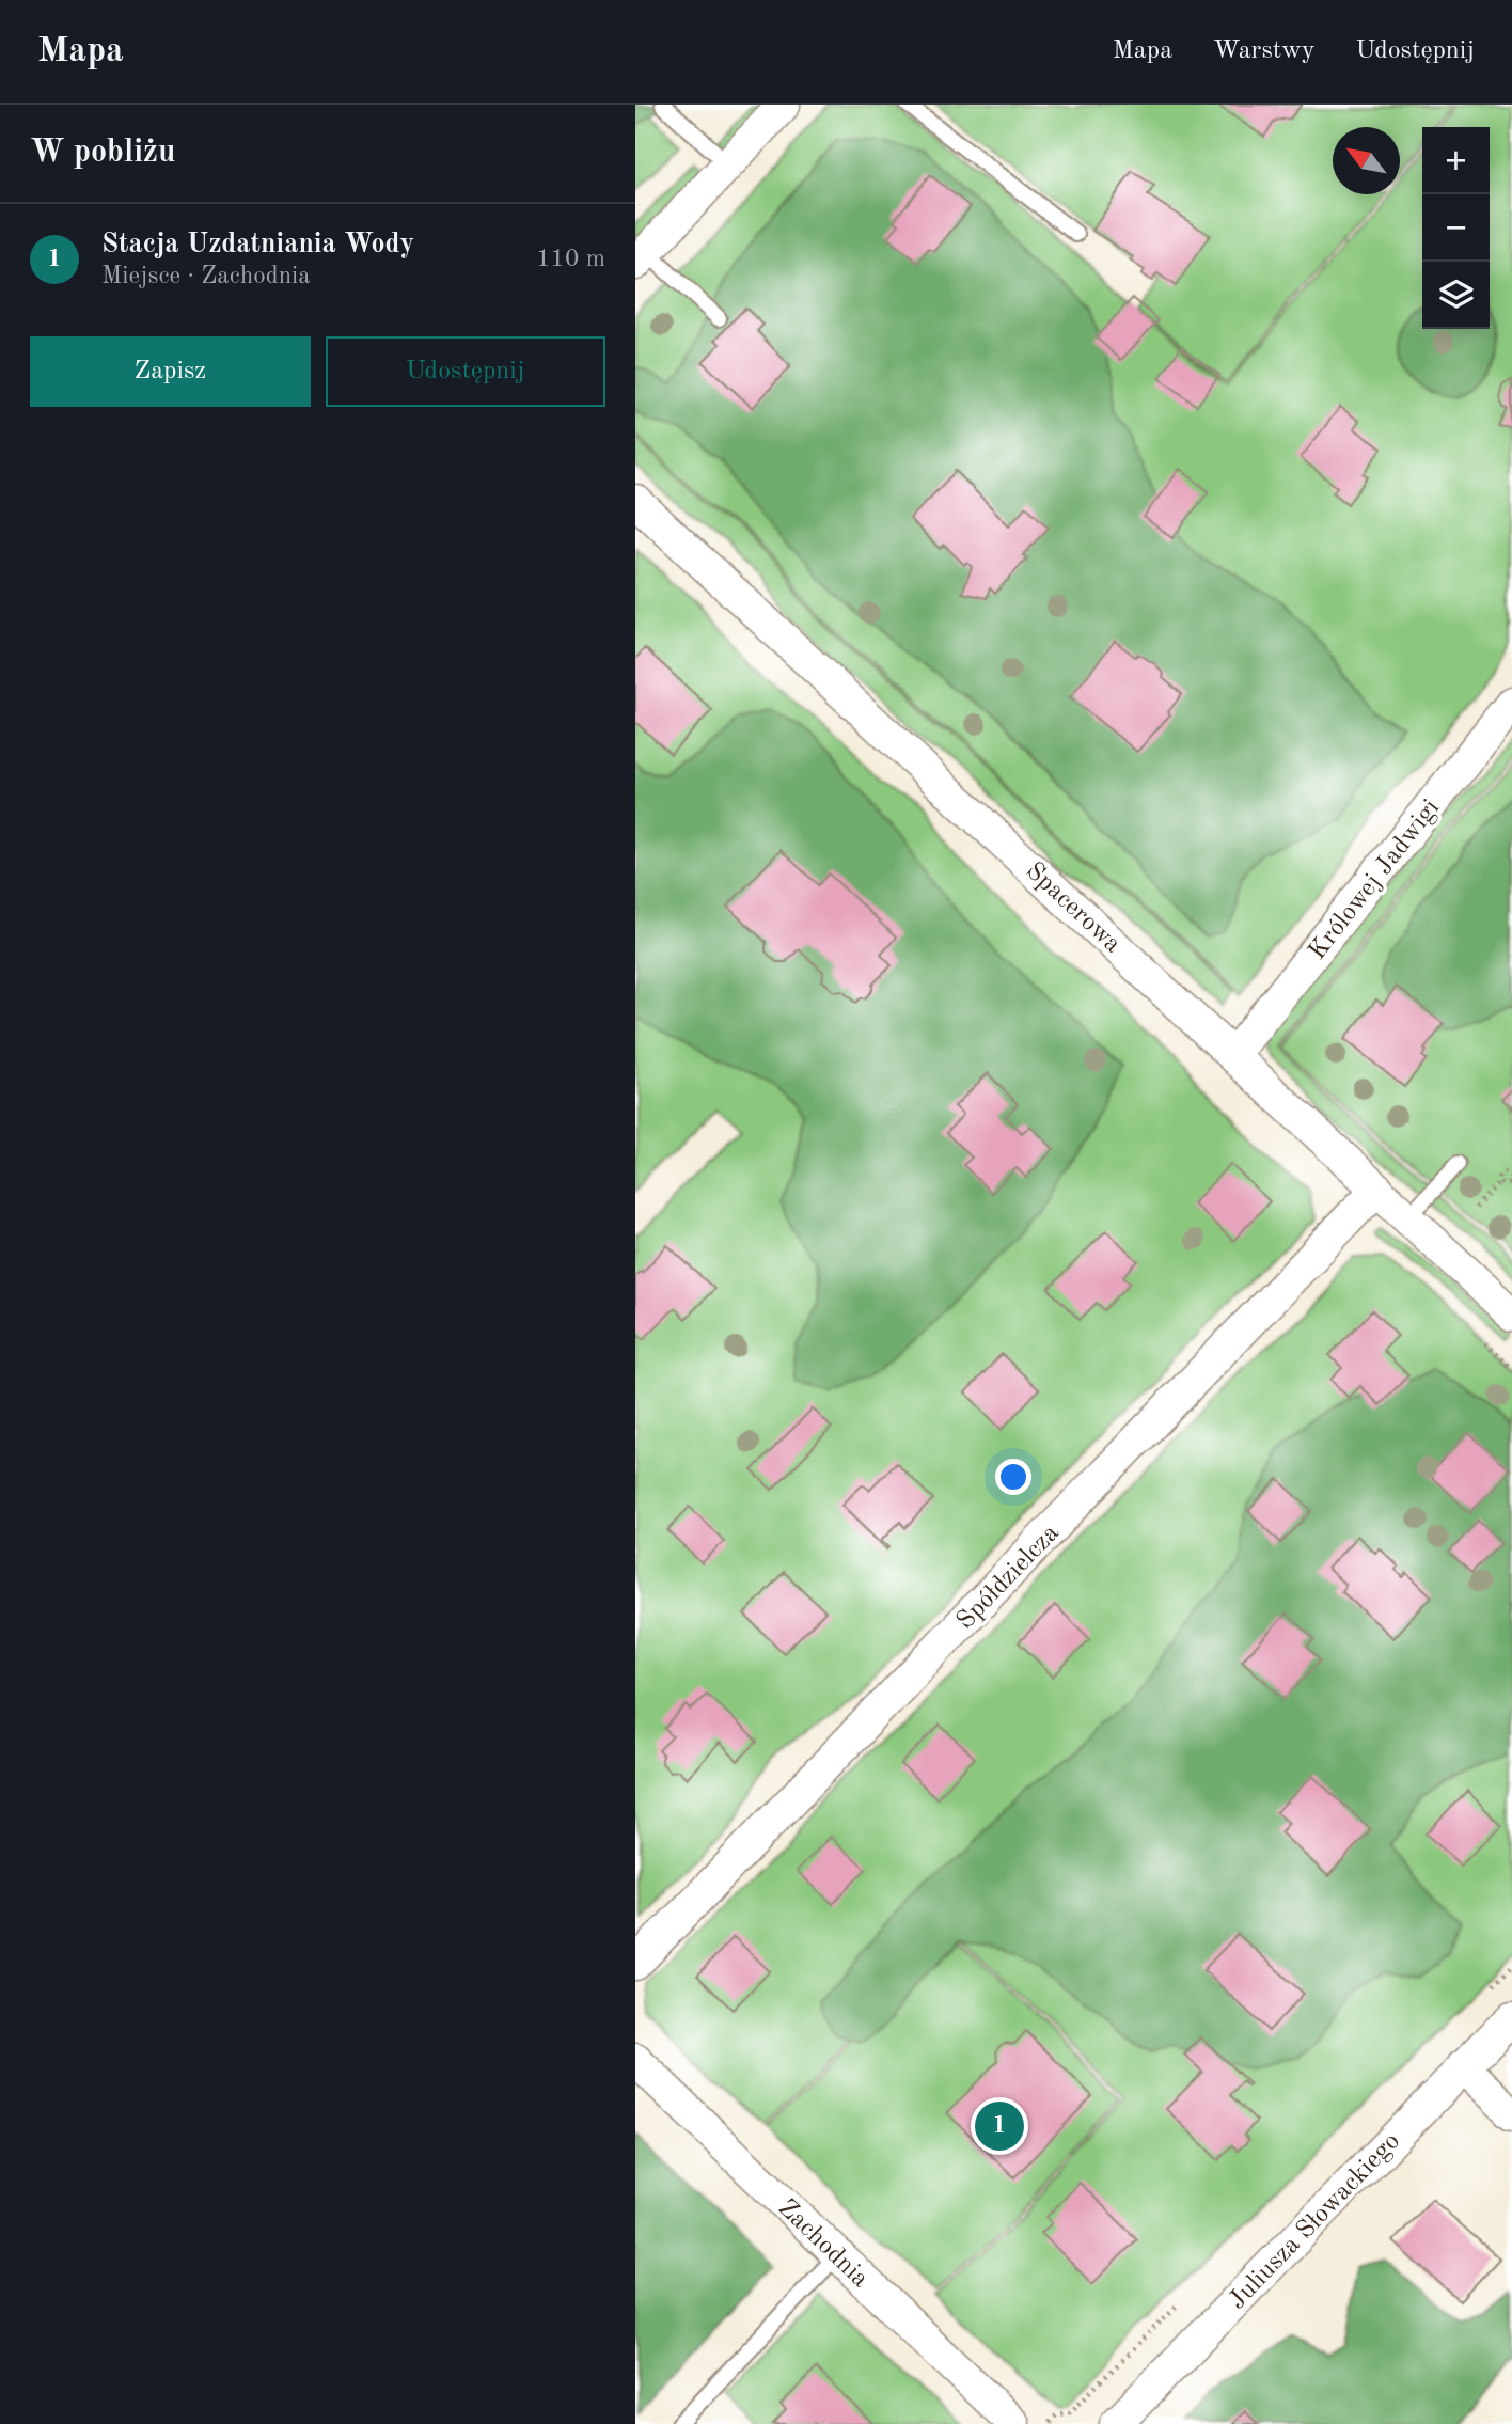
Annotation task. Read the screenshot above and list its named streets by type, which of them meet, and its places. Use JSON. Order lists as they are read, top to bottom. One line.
{"streets":{"street":["Królowej Jadwigi","Spacerowa","Spółdzielcza","Juliusza Słowackiego","Zachodnia"]},"crossings":[["Królowej Jadwigi","Spacerowa"],["Spacerowa","Spółdzielcza"]],"north":"top left","page":{"header":"Mapa","nav":["Mapa","Warstwy","Udostępnij"],"heading":"W pobliżu","map_buttons":["+","−"],"list":[{"mark":"1","name":"Stacja Uzdatniania Wody","note":"Miejsce · Zachodnia","value":"110 m"}],"buttons":["Zapisz","Udostępnij"],"pins":"1"}}
